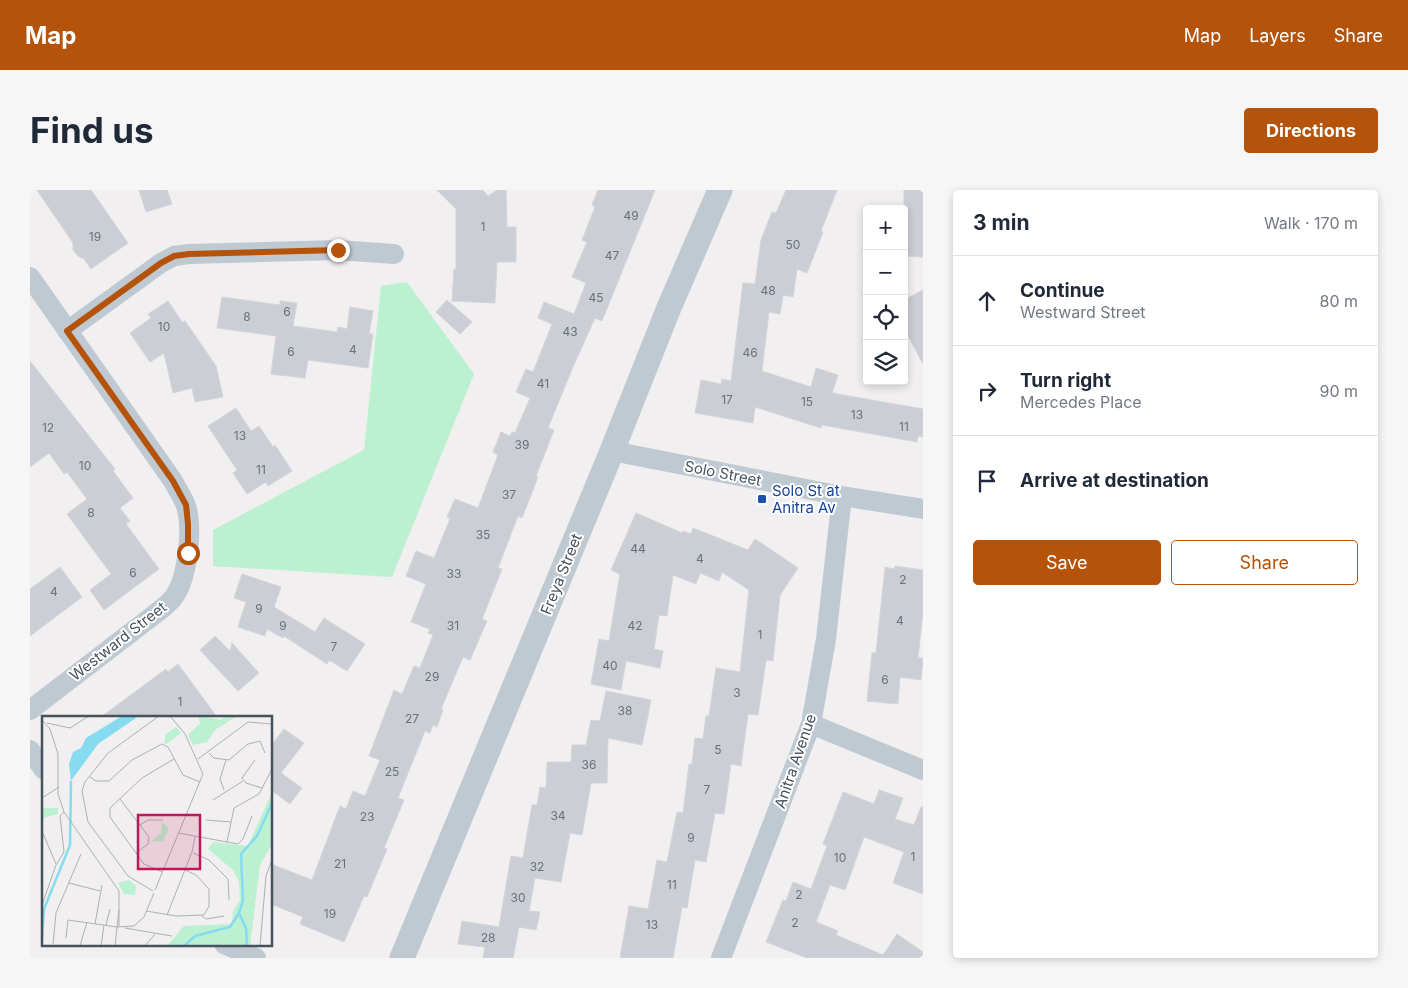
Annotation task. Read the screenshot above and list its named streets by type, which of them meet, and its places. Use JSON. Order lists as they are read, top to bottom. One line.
{"streets":{"street":["Solo Street","Freya Street","Westward Street","Anitra Avenue"]},"crossings":[["Solo Street","Freya Street"],["Solo Street","Anitra Avenue"]],"places":{"transit":["Solo St at Anitra Av"]},"house_numbers":["49","1","19","50","47","48","45","6","8","10","43","4","6","46","41","17","15","13","11","12","13","39","10","11","37","8","35","44","4","6","33","2","4","9","4","9","31","42","1","7","40","29","6","3","1","38","27","5","36","25","7","34","23","9","1","10","21","32","11","2","30","19","2","13","28"],"page":{"header":"Map","nav":["Map","Layers","Share"],"buttons":["Directions",["Save","Share"]],"title":"Find us","heading":["3 min","Walk · 170 m"],"map_buttons":["+","−"],"list":[["Continue","Westward Street","80 m"],["Turn right","Mercedes Place","90 m"],"Arrive at destination"]}}
